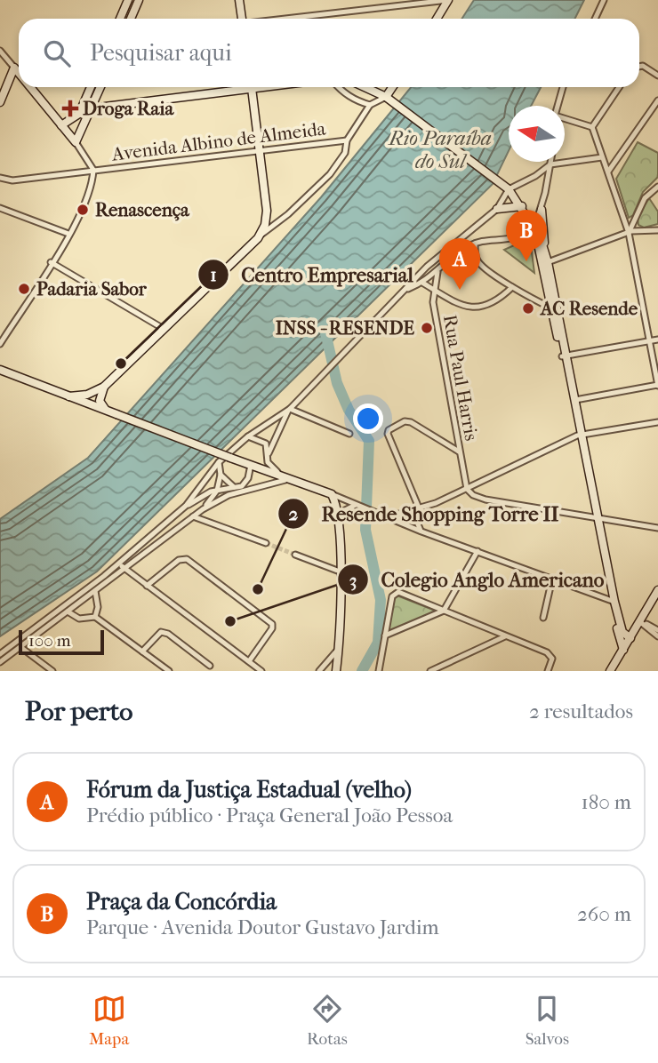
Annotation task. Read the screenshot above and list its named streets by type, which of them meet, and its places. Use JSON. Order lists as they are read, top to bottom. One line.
{"streets":{"street":["Avenida Albino de Almeida","Rua Paul Harris"]},"water":["Rio Paraíba do Sul"],"places":{"health":["Droga Raia"],"other":["Renascença","Padaria Sabor","AC Resende","INSS - RESENDE","Centro Empresarial","Resende Shopping Torre II","Colegio Anglo Americano"]},"scale_bar":"100 m","north":"left","page":{"search":"Pesquisar aqui","pins":["B","A"],"scale":"100 m","heading":["Por perto","2 resultados"],"list":[{"mark":"A","name":"Fórum da Justiça Estadual (velho)","note":"Prédio público · Praça General João Pessoa","value":"180 m"},{"mark":"B","name":"Praça da Concórdia","note":"Parque · Avenida Doutor Gustavo Jardim","value":"260 m"}],"nav":["Mapa","Rotas","Salvos"]}}
